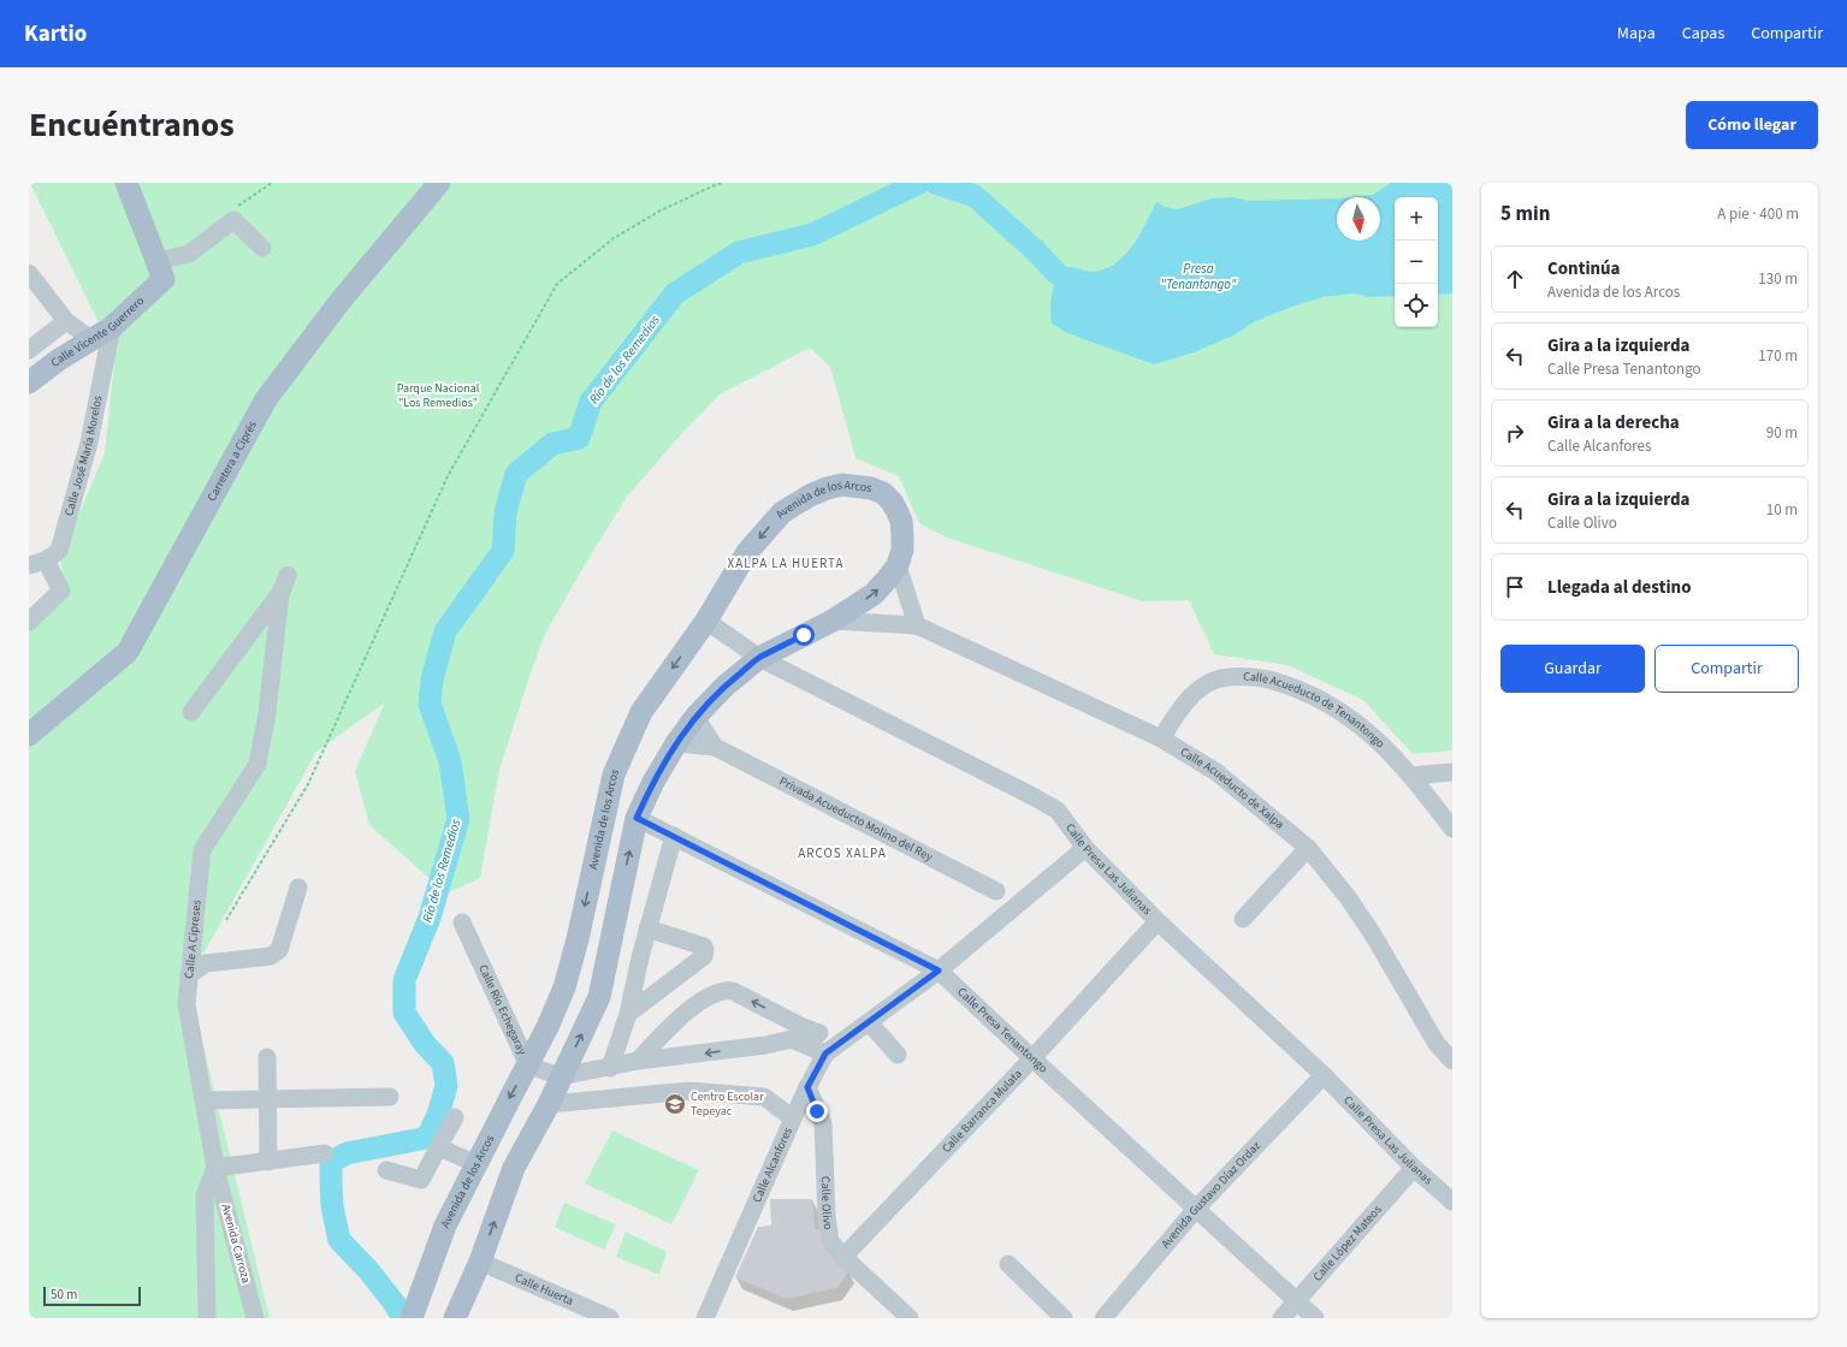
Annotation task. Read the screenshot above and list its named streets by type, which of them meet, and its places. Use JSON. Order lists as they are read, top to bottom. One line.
{"streets":{"main road":["Calle Vicente Guerrero","Carretera a Ciprés","Avenida de los Arcos"],"street":["Calle José María Morelos","Calle Acueducto de Tenantongo","Calle Acueducto de Xalpa","Privada Acueducto Molino del Rey","Calle Presa Las Julianas","Calle A Cipreses","Calle Río Echegaray","Calle Presa Tenantongo","Calle Barranca Mulata","Calle Alcanfores","Avenida Gustavo Díaz Ordaz","Calle Olivo","Avenida Carroza","Calle López Mateos","Calle Huerta"]},"crossings":[["Calle Vicente Guerrero","Calle José María Morelos"],["Avenida de los Arcos","Calle Acueducto de Xalpa"],["Avenida de los Arcos","Privada Acueducto Molino del Rey"],["Avenida de los Arcos","Calle Presa Las Julianas"],["Avenida de los Arcos","Calle Río Echegaray"],["Avenida de los Arcos","Calle Presa Tenantongo"],["Avenida de los Arcos","Calle Huerta"],["Calle Acueducto de Tenantongo","Calle Acueducto de Xalpa"],["Calle Presa Las Julianas","Calle Barranca Mulata"],["Calle Presa Las Julianas","Calle Alcanfores"],["Calle Presa Las Julianas","Avenida Gustavo Díaz Ordaz"],["Calle Presa Las Julianas","Calle López Mateos"],["Calle A Cipreses","Avenida Carroza"],["Calle Presa Tenantongo","Calle Barranca Mulata"],["Calle Presa Tenantongo","Calle Alcanfores"],["Calle Presa Tenantongo","Avenida Gustavo Díaz Ordaz"],["Calle Presa Tenantongo","Calle López Mateos"],["Calle Barranca Mulata","Calle Olivo"],["Calle Alcanfores","Calle Olivo"]],"districts":["XALPA LA HUERTA","ARCOS XALPA"],"water":["Presa \"Tenantongo\"","Río de los Remedios"],"parks":["Parque Nacional \"Los Remedios\""],"places":{"school or university":["Centro Escolar Tepeyac"]},"scale_bar":"50 m","north":"bottom","page":{"header":"Kartio","nav":["Mapa","Capas","Compartir"],"title":"Encuéntranos","buttons":["Cómo llegar",["Guardar","Compartir"]],"heading":["5 min","A pie · 400 m"],"map_buttons":["+","−"],"list":[["Continúa","Avenida de los Arcos","130 m"],["Gira a la izquierda","Calle Presa Tenantongo","170 m"],["Gira a la derecha","Calle Alcanfores","90 m"],["Gira a la izquierda","Calle Olivo","10 m"],"Llegada al destino"],"scale":"50 m"}}
